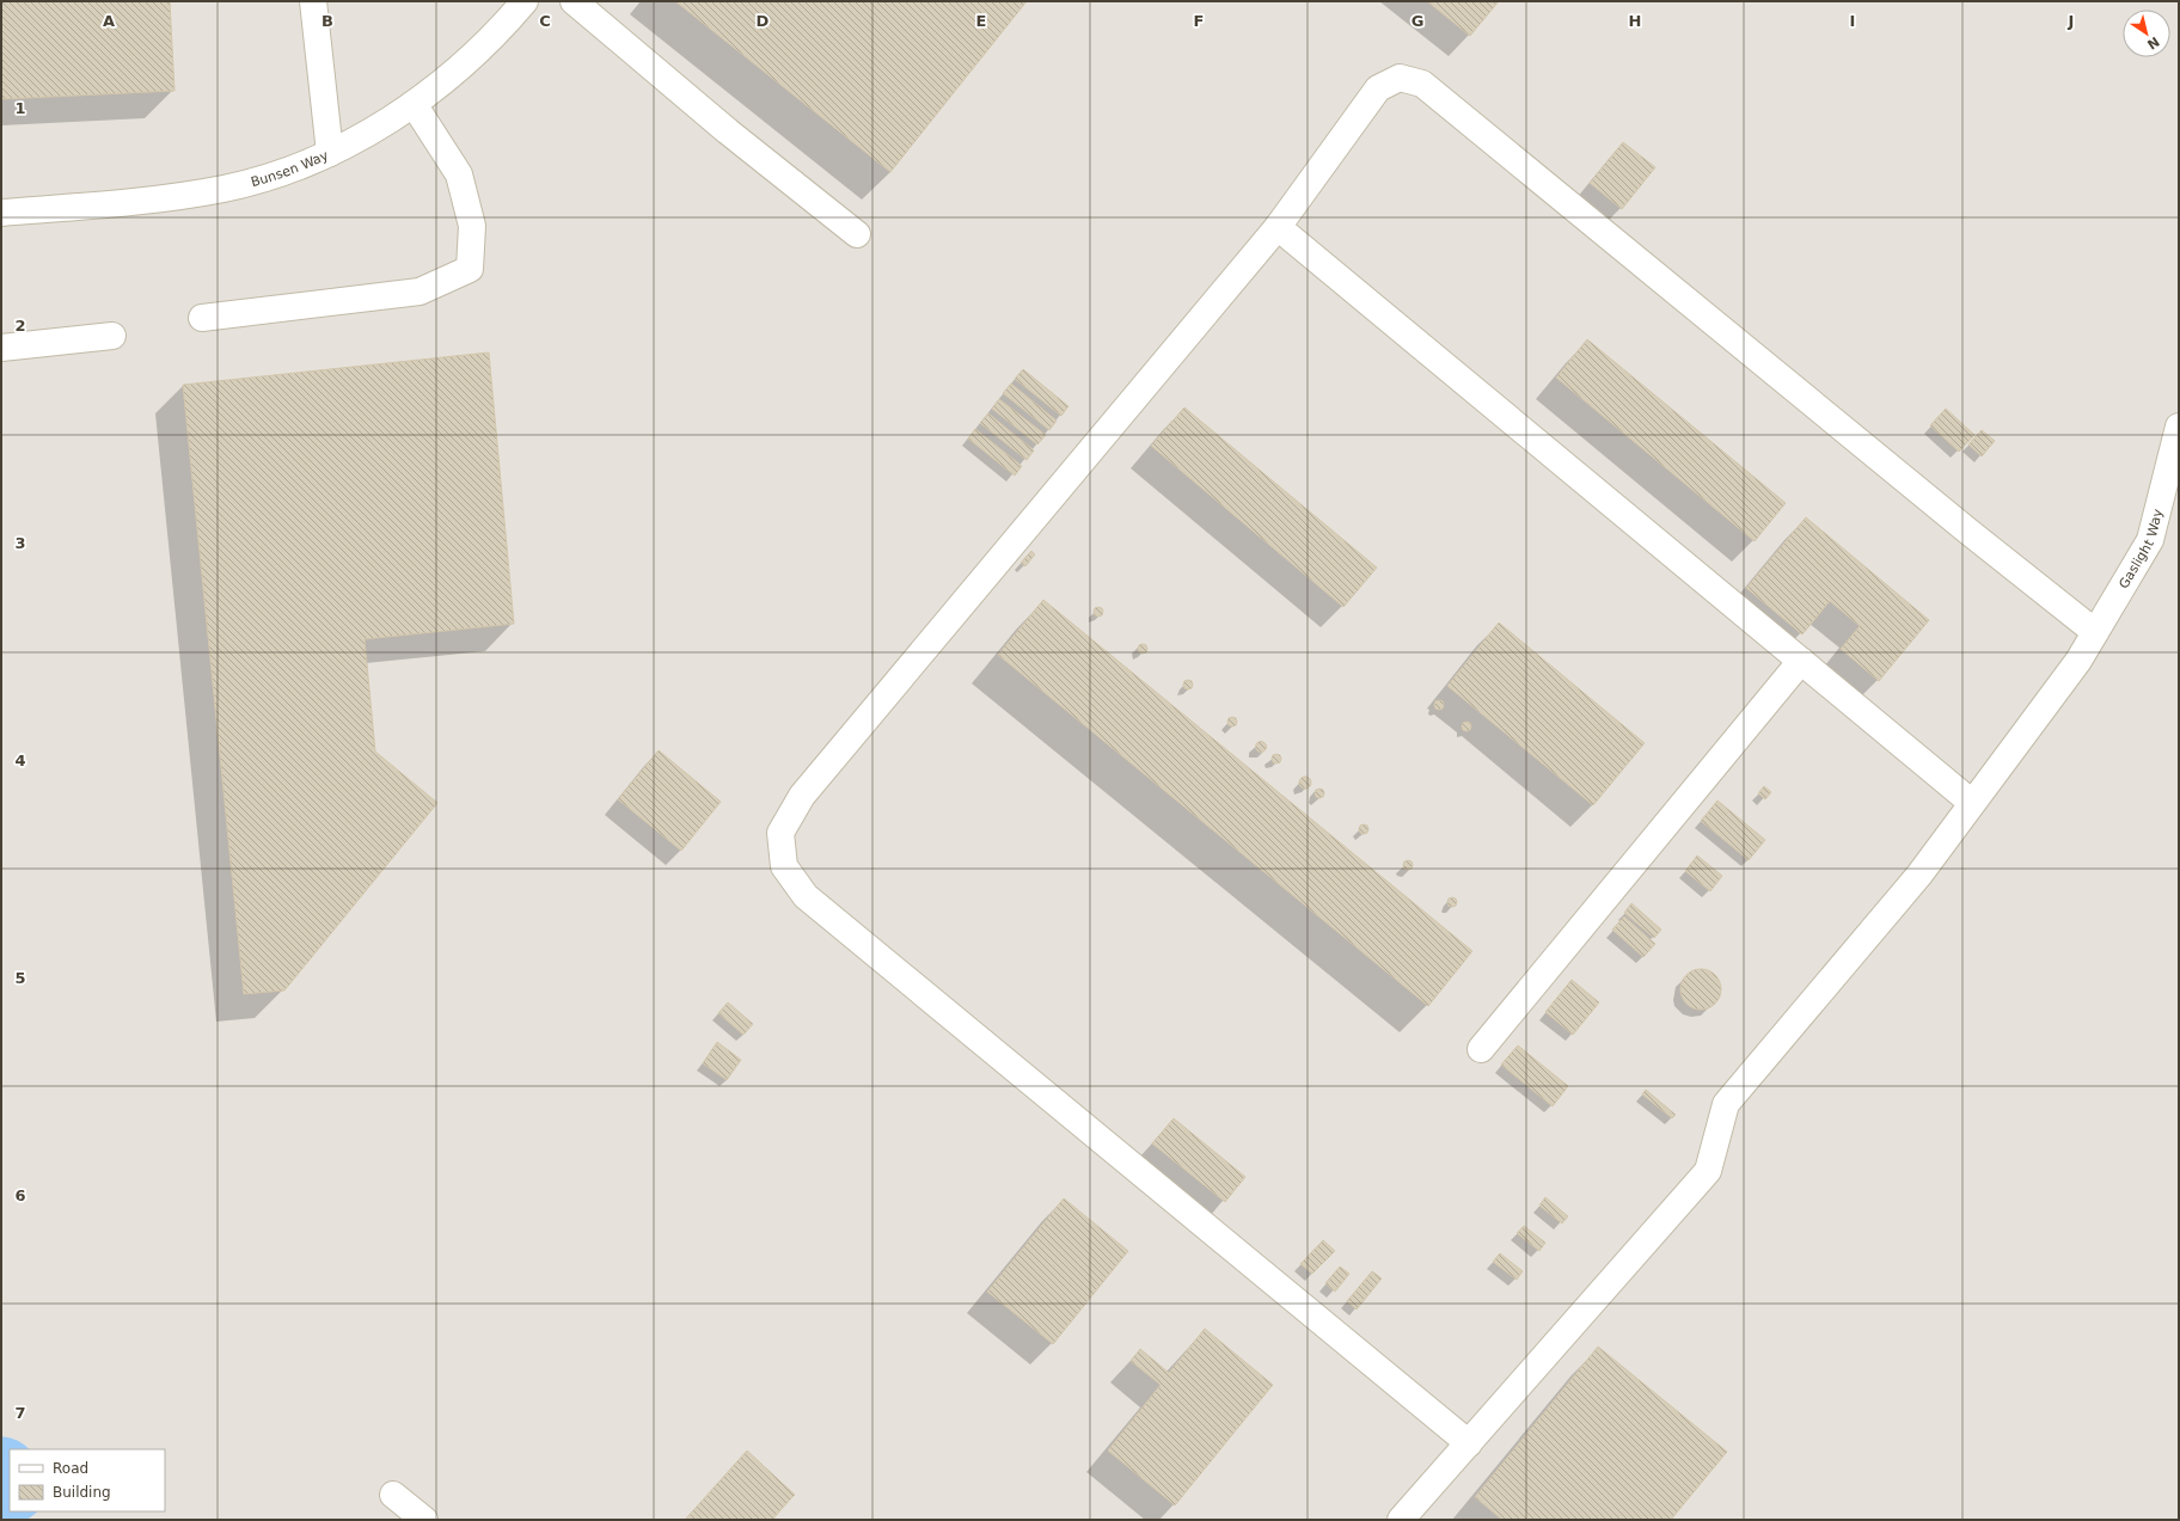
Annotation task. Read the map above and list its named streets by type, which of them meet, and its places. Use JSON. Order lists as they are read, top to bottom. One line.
{"streets":{"street":["Bunsen Way","Gaslight Way"]},"legend":["Road","Building"],"north":"bottom right","grid":{"columns":["A","B","C","D","E","F","G","H","I","J"],"rows":["1","2","3","4","5","6","7"]}}
